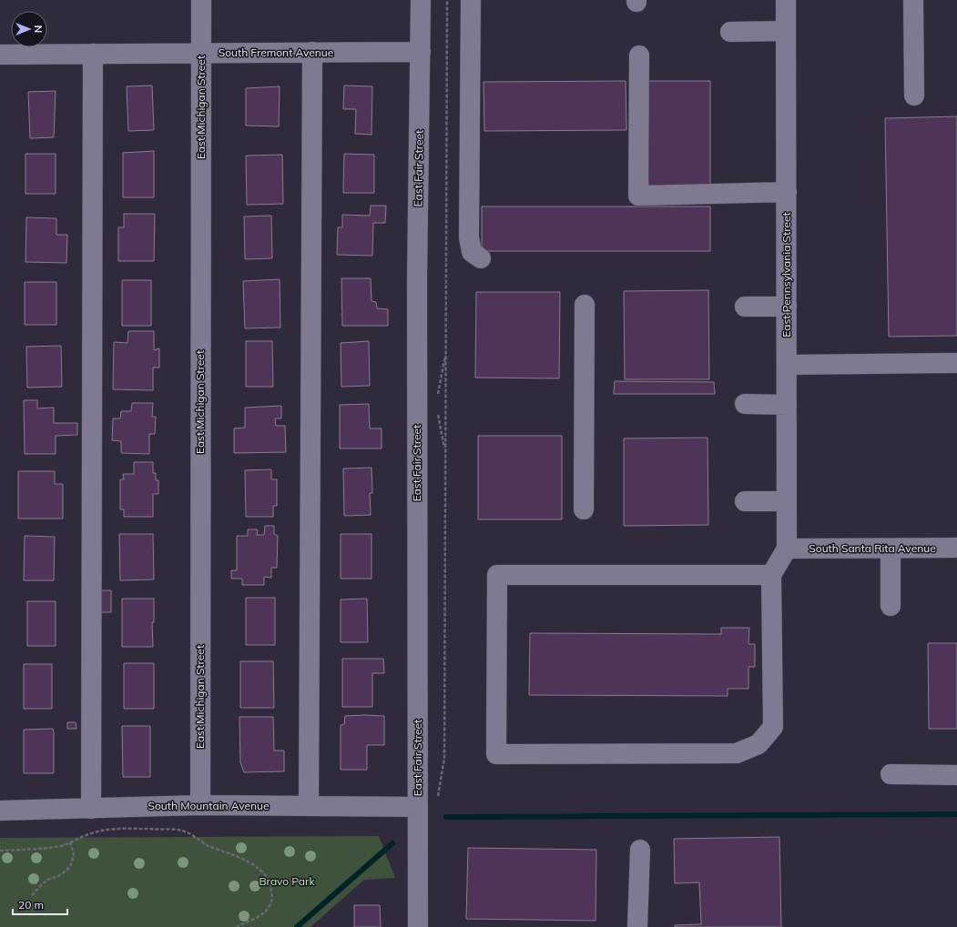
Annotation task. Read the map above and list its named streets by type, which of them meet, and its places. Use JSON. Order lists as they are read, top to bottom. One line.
{"streets":{"street":["South Fremont Avenue","East Michigan Street","East Fair Street","East Pennsylvania Street","South Santa Rita Avenue","South Mountain Avenue"]},"crossings":[["South Fremont Avenue","East Michigan Street"],["South Fremont Avenue","East Fair Street"],["East Michigan Street","South Mountain Avenue"],["East Fair Street","South Mountain Avenue"],["East Pennsylvania Street","South Santa Rita Avenue"]],"parks":["Bravo Park"],"scale_bar":"20 m","north":"right"}
